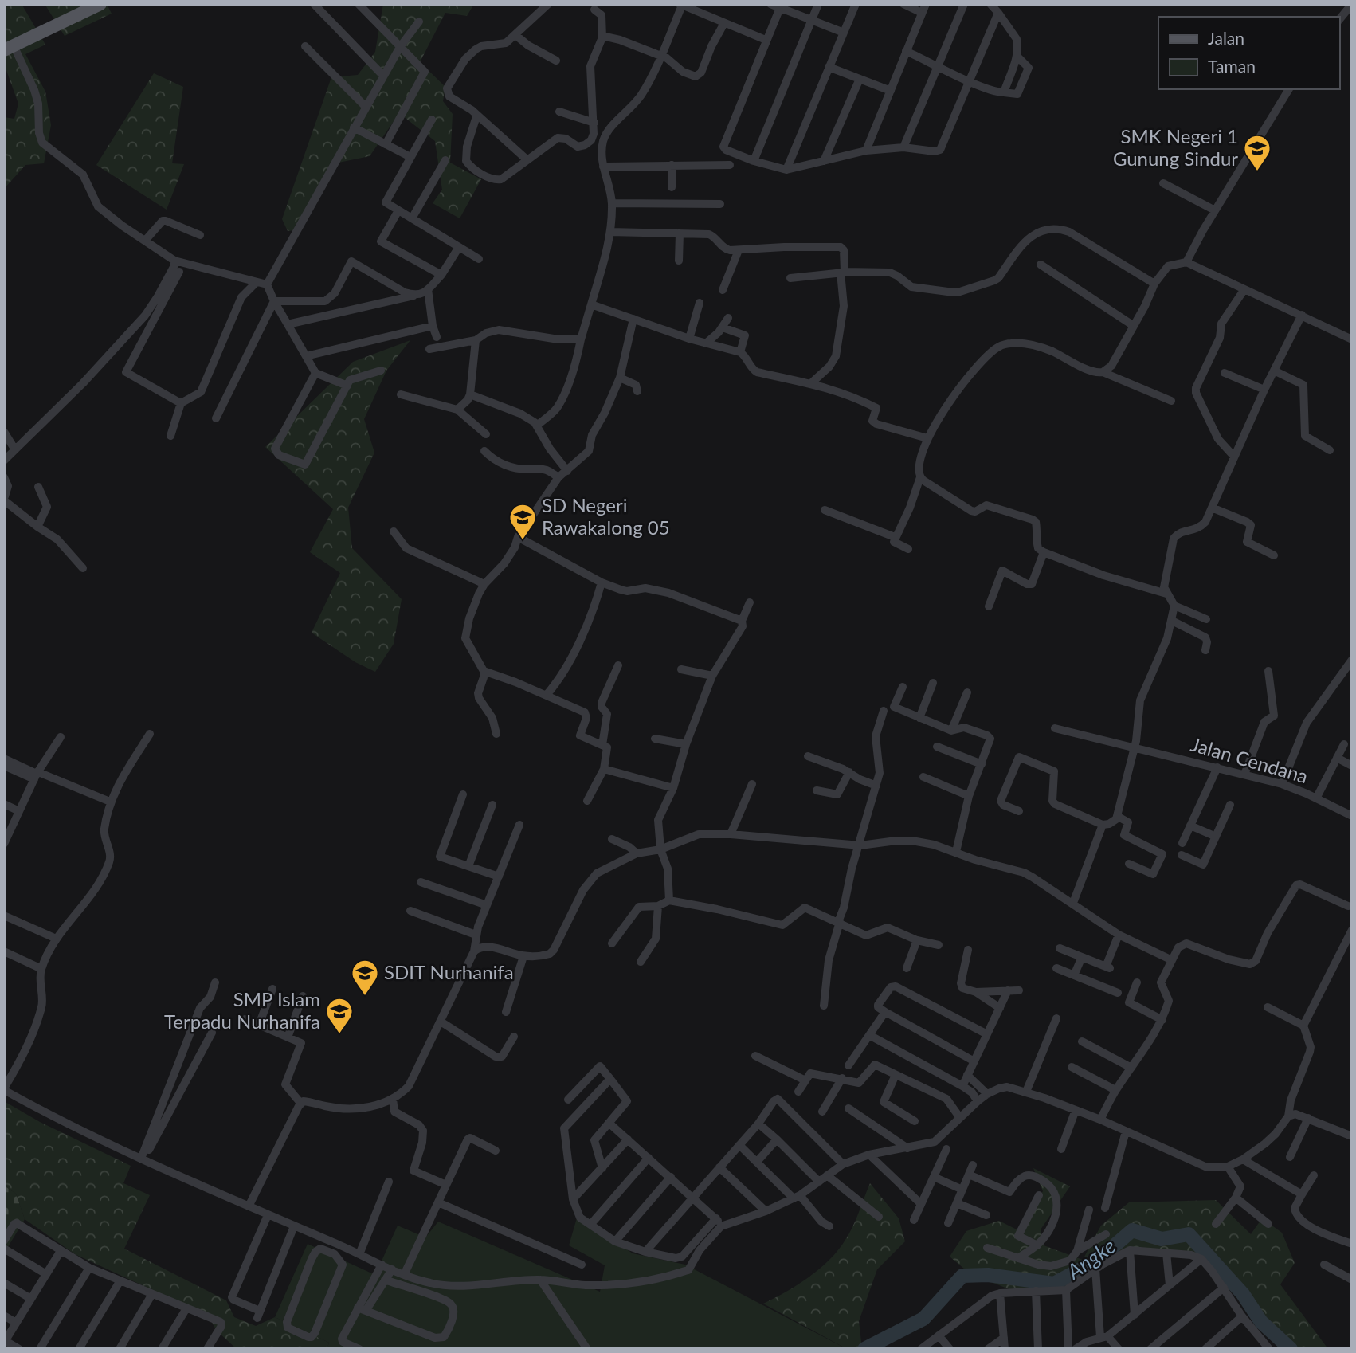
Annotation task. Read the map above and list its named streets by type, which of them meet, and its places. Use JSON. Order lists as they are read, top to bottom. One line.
{"streets":{"street":["Jalan Cendana"]},"water":["Angke"],"places":{"school or university":["SMK Negeri 1 Gunung Sindur","SD Negeri Rawakalong 05","SDIT Nurhanifa","SMP Islam Terpadu Nurhanifa"]},"legend":["Jalan","Taman"]}
